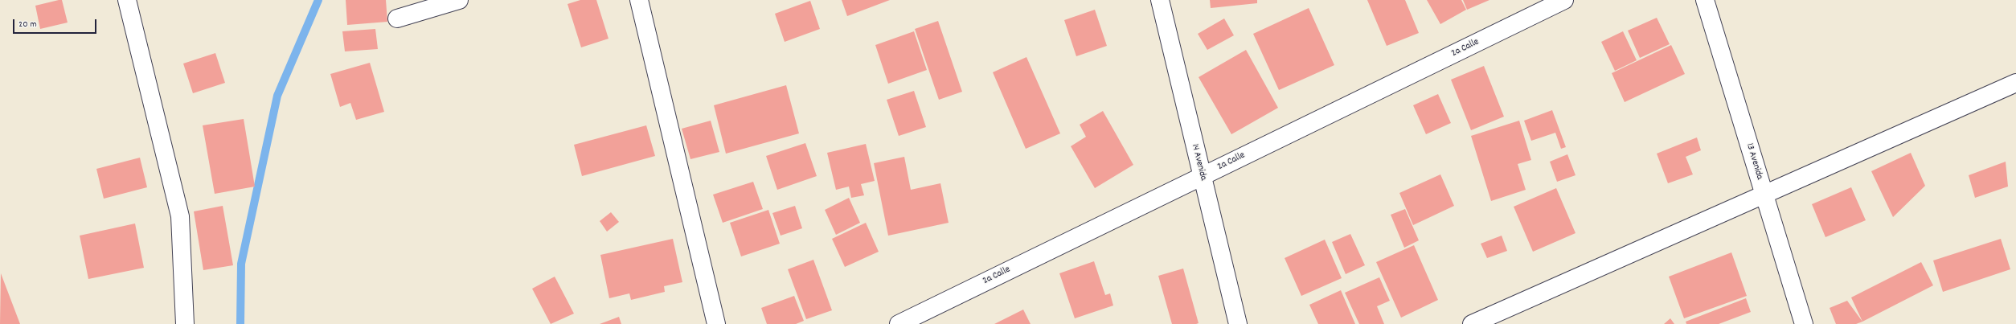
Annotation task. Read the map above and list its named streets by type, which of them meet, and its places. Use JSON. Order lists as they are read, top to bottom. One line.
{"streets":{"street":["2a Calle","13 Avenida","14 Avenida"]},"crossings":[["2a Calle","14 Avenida"]],"scale_bar":"20 m"}
